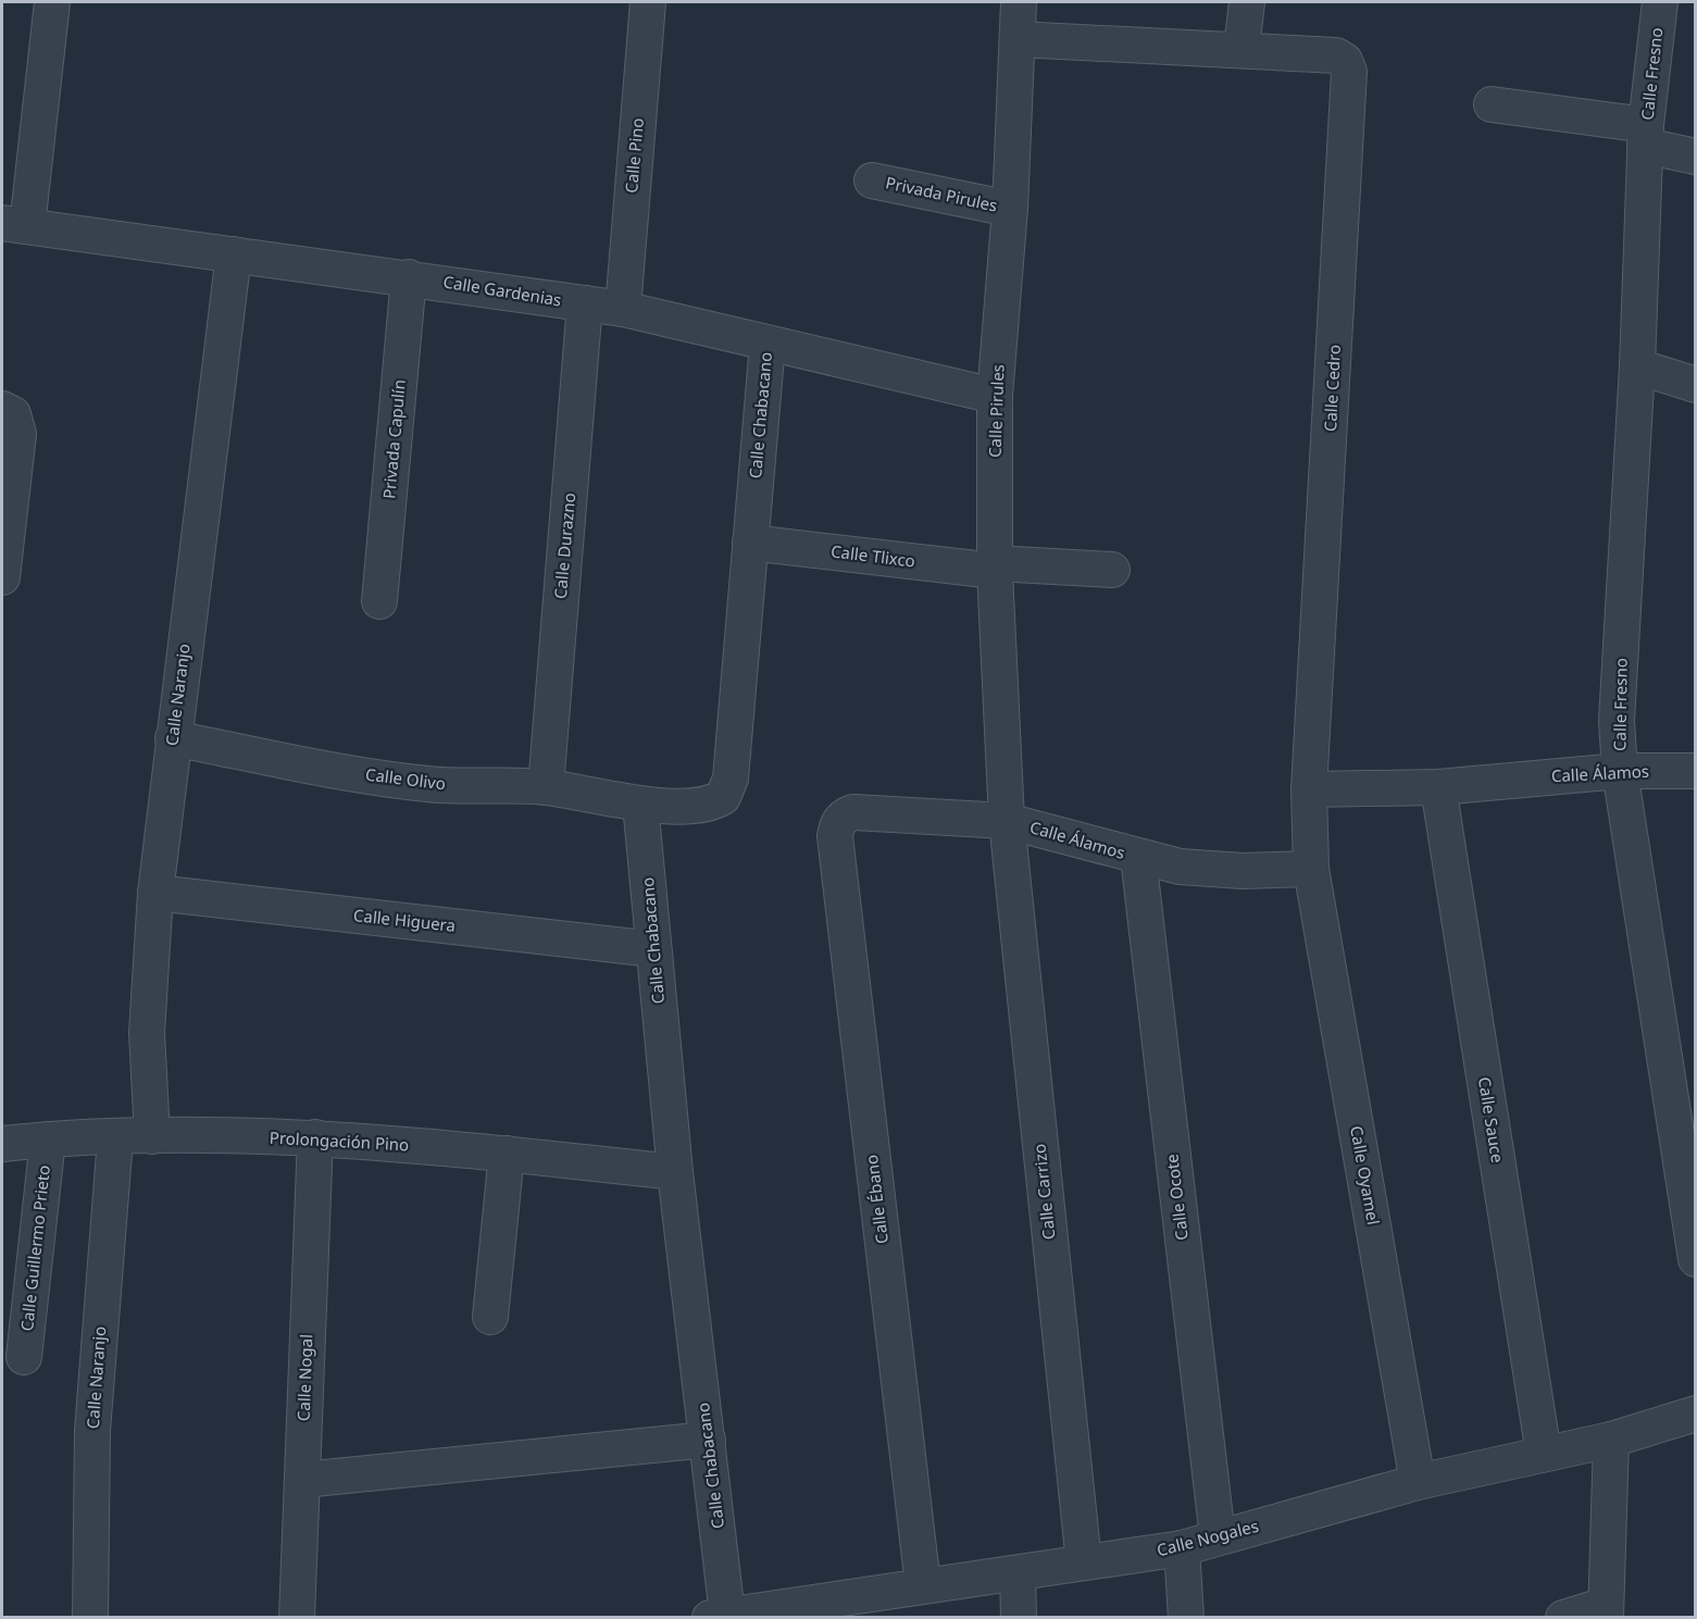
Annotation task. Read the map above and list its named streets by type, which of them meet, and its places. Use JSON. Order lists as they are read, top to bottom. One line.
{"streets":{"street":["Calle Fresno","Calle Pino","Privada Pirules","Calle Gardenias","Calle Cedro","Calle Pirules","Calle Chabacano","Privada Capulín","Calle Durazno","Calle Tlixco","Calle Naranjo","Calle Álamos","Calle Olivo","Calle Higuera","Calle Sauce","Prolongación Pino","Calle Oyamel","Calle Carrizo","Calle Ocote","Calle Ébano","Calle Guillermo Prieto","Calle Nogal","Calle Nogales"]},"crossings":[["Calle Fresno","Calle Álamos"],["Calle Pino","Calle Gardenias"],["Privada Pirules","Calle Pirules"],["Calle Gardenias","Calle Pirules"],["Calle Gardenias","Calle Chabacano"],["Calle Gardenias","Privada Capulín"],["Calle Gardenias","Calle Durazno"],["Calle Gardenias","Calle Naranjo"],["Calle Cedro","Calle Pirules"],["Calle Cedro","Calle Álamos"],["Calle Cedro","Calle Oyamel"],["Calle Pirules","Calle Tlixco"],["Calle Pirules","Calle Álamos"],["Calle Pirules","Calle Carrizo"],["Calle Chabacano","Calle Tlixco"],["Calle Chabacano","Calle Olivo"],["Calle Chabacano","Calle Higuera"],["Calle Chabacano","Prolongación Pino"],["Calle Chabacano","Calle Nogales"],["Calle Durazno","Calle Olivo"],["Calle Naranjo","Calle Olivo"],["Calle Naranjo","Calle Higuera"],["Calle Naranjo","Prolongación Pino"],["Calle Álamos","Calle Sauce"],["Calle Álamos","Calle Oyamel"],["Calle Álamos","Calle Carrizo"],["Calle Álamos","Calle Ocote"],["Calle Álamos","Calle Ébano"],["Calle Sauce","Calle Nogales"],["Prolongación Pino","Calle Guillermo Prieto"],["Prolongación Pino","Calle Nogal"],["Calle Oyamel","Calle Nogales"],["Calle Carrizo","Calle Nogales"],["Calle Ocote","Calle Nogales"],["Calle Ébano","Calle Nogales"]]}
